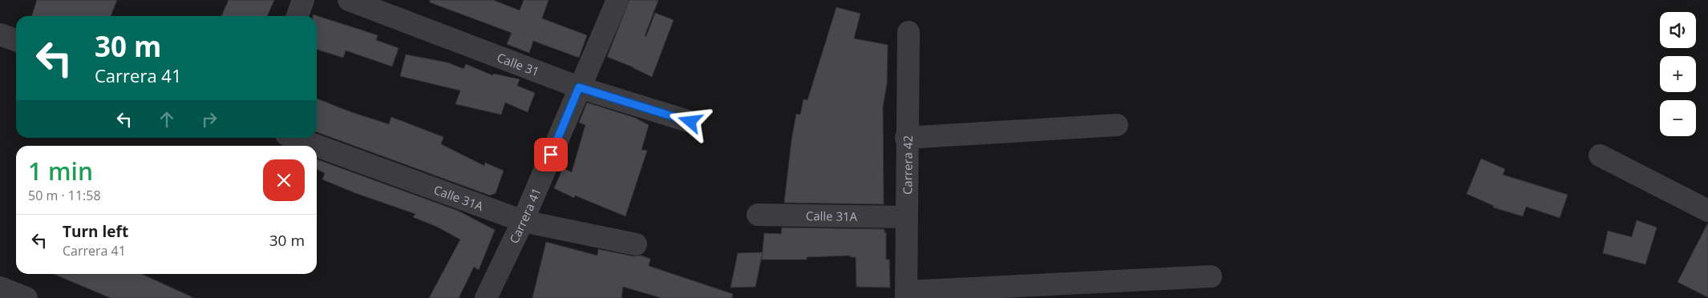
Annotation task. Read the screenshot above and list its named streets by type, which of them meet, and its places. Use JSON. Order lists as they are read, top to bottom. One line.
{"streets":{"street":["Calle 31","Carrera 42","Calle 31A","Carrera 41"]},"crossings":[["Calle 31","Carrera 41"],["Carrera 42","Calle 31A"],["Calle 31A","Carrera 41"]],"page":{"map_buttons":["+","−"],"turn":["30 m","Carrera 41"],"heading":["1 min","50 m · 11:58"],"list":[{"name":"Turn left","note":"Carrera 41","value":"30 m"}]}}
